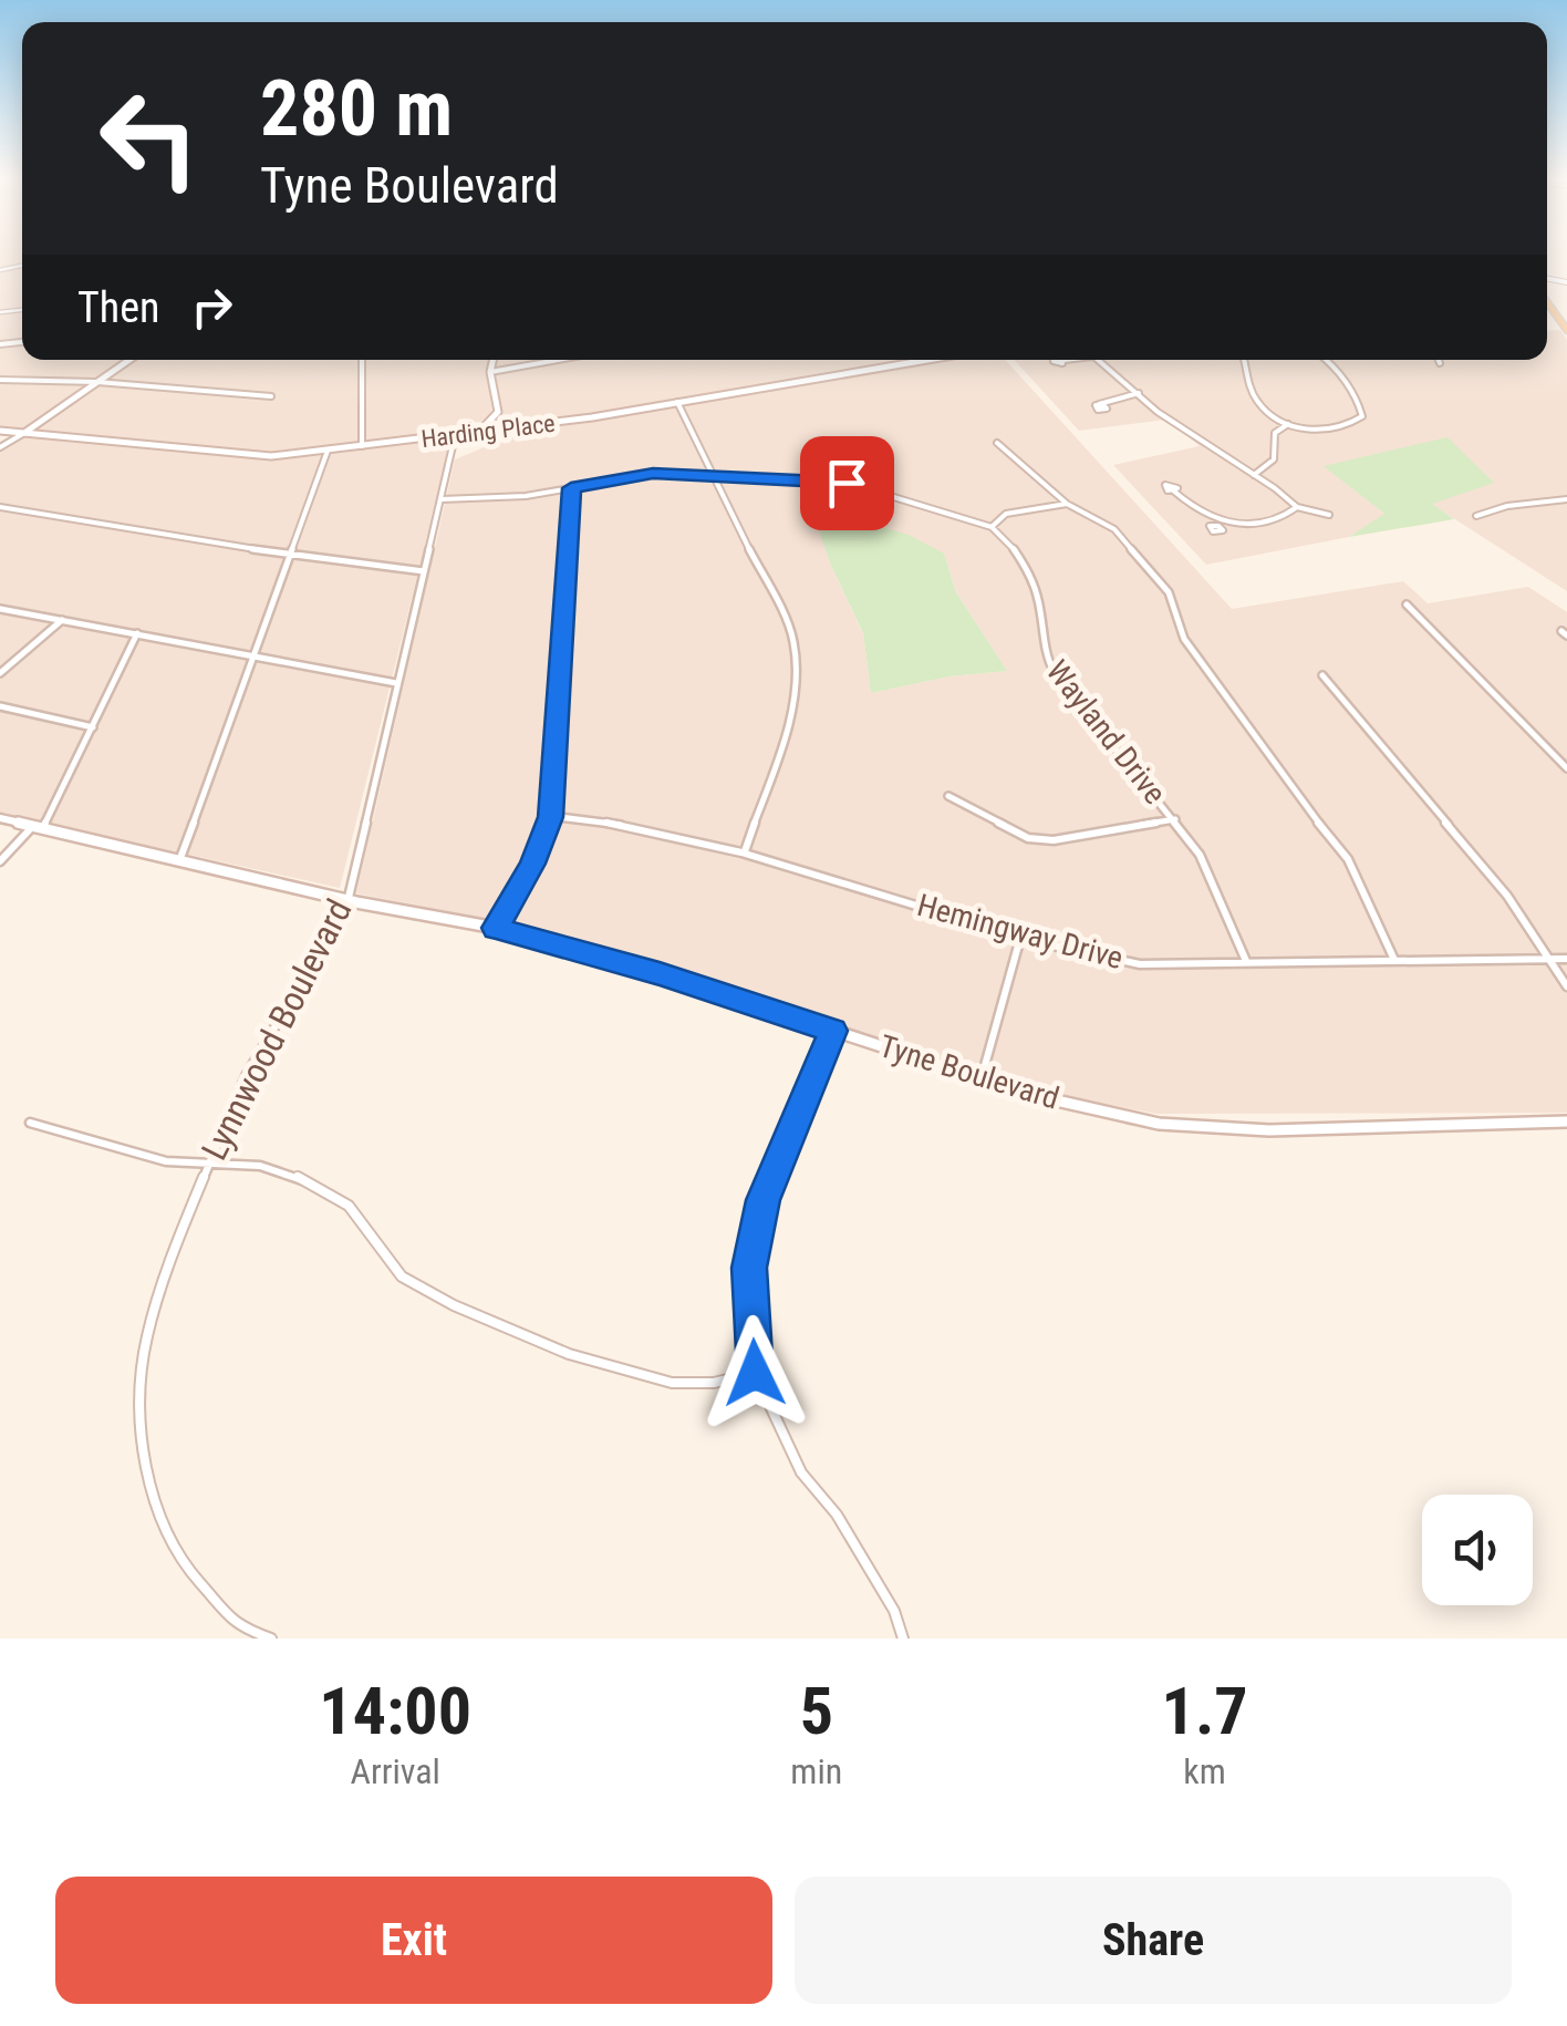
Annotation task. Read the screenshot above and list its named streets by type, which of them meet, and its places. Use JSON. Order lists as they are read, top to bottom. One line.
{"streets":{"street":["Harding Place","Wayland Drive","Hemingway Drive","Lynnwood Boulevard","Tyne Boulevard"]},"crossings":[["Harding Place","Lynnwood Boulevard"],["Wayland Drive","Hemingway Drive"],["Lynnwood Boulevard","Tyne Boulevard"]],"page":{"turn":["280 m","Tyne Boulevard"],"then":"Then","eta":["14:00","Arrival","5","min","1.7","km"],"buttons":["Exit","Share"]}}
